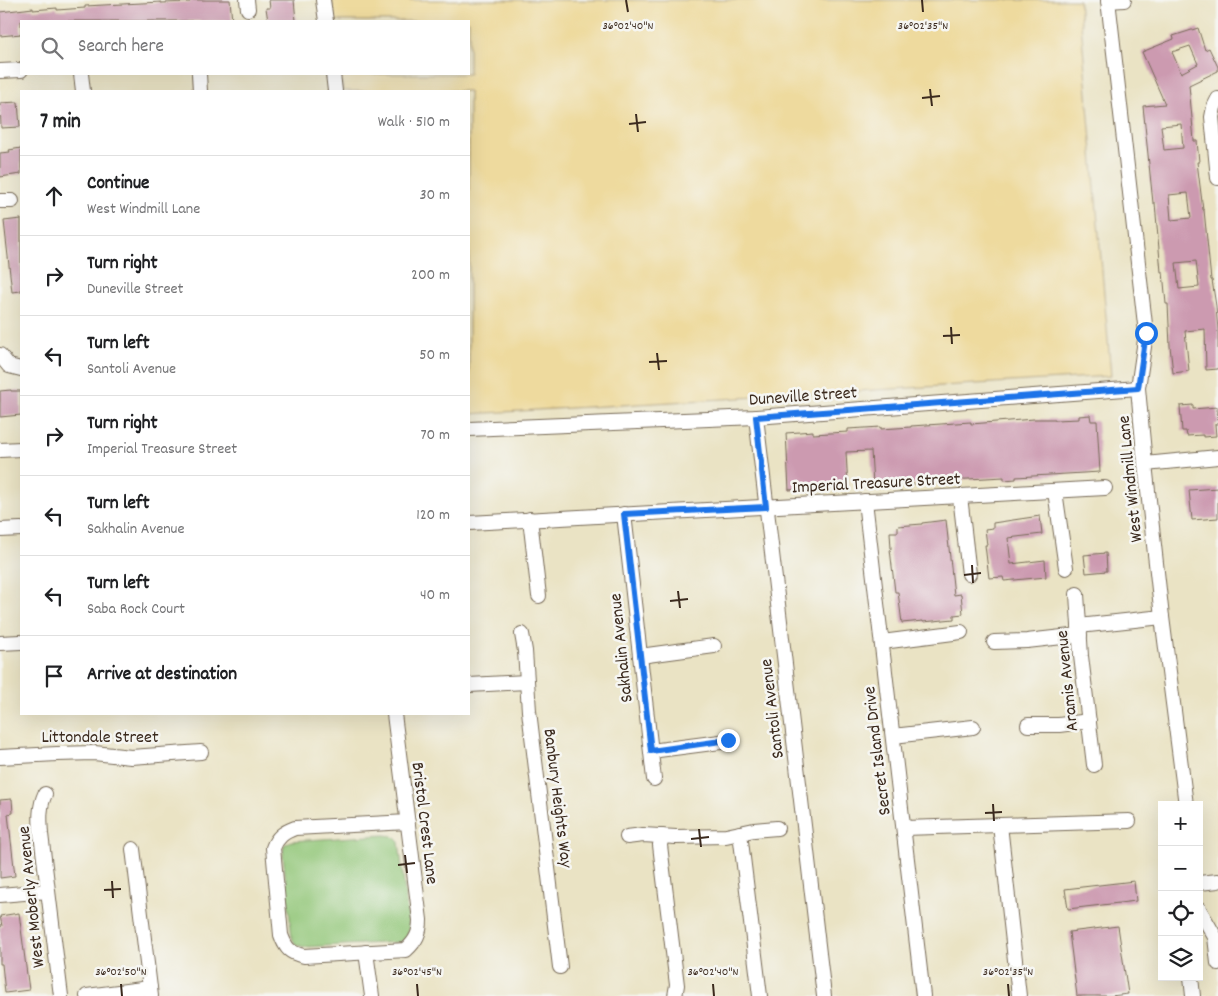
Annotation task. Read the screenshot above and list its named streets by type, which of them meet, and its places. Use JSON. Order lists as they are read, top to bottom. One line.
{"streets":{"street":["Duneville Street","West Windmill Lane","Imperial Treasure Street","Sakhalin Avenue","Aramis Avenue","Santoli Avenue","Littondale Street","Secret Island Drive","Banbury Heights Way","Bristol Crest Lane","West Moberly Avenue"]},"crossings":[["Duneville Street","West Windmill Lane"],["Duneville Street","Santoli Avenue"],["Imperial Treasure Street","Sakhalin Avenue"],["Imperial Treasure Street","Santoli Avenue"],["Imperial Treasure Street","Secret Island Drive"]],"page":{"search":"Search here","heading":["7 min","Walk · 510 m"],"list":[["Continue","West Windmill Lane","30 m"],["Turn right","Duneville Street","200 m"],["Turn left","Santoli Avenue","50 m"],["Turn right","Imperial Treasure Street","70 m"],["Turn left","Sakhalin Avenue","120 m"],["Turn left","Saba Rock Court","40 m"],"Arrive at destination"],"map_buttons":["+","−"]},"coordinates":["36°02'40\"N","36°02'35\"N","36°02'50\"N","36°02'45\"N"]}
